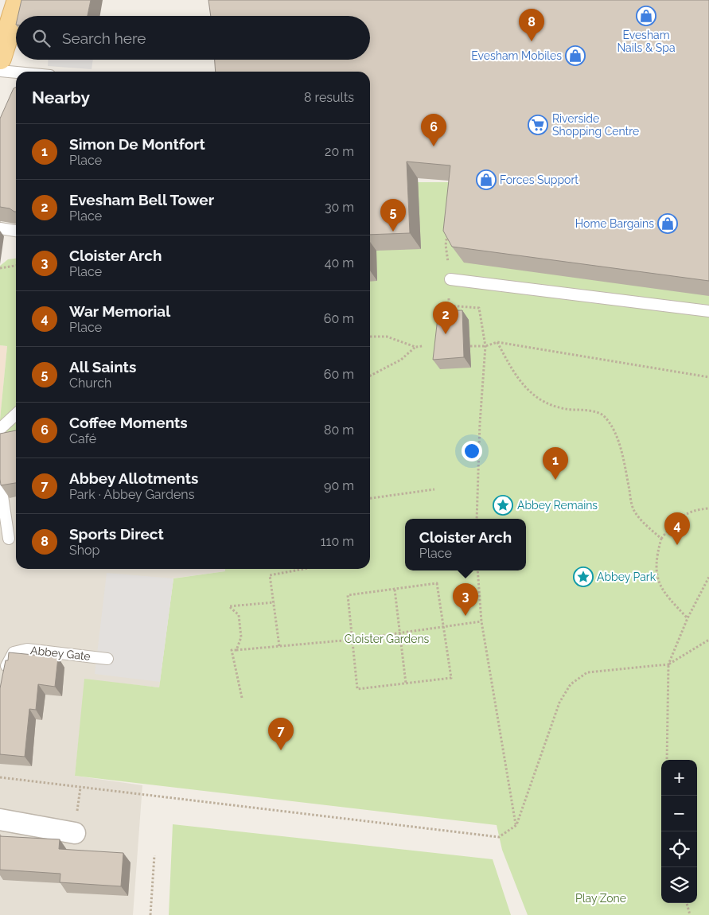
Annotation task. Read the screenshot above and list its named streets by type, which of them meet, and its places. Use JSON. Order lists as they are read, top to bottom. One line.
{"streets":{"lane":["Abbey Gate"]},"parks":["Cloister Gardens","Play Zone"],"places":{"shop":["Evesham Nails & Spa","Evesham Mobiles","Forces Support","Home Bargains"],"supermarket":["Riverside Shopping Centre"],"place":["Abbey Remains","Abbey Park"]},"page":{"pins":["8","6","5","2","1","4","3","7"],"search":"Search here","heading":["Nearby","8 results"],"list":[{"mark":"1","name":"Simon De Montfort","note":"Place","value":"20 m"},{"mark":"2","name":"Evesham Bell Tower","note":"Place","value":"30 m"},{"mark":"3","name":"Cloister Arch","note":"Place","value":"40 m"},{"mark":"4","name":"War Memorial","note":"Place","value":"60 m"},{"mark":"5","name":"All Saints","note":"Church","value":"60 m"},{"mark":"6","name":"Coffee Moments","note":"Café","value":"80 m"},{"mark":"7","name":"Abbey Allotments","note":"Park · Abbey Gardens","value":"90 m"},{"mark":"8","name":"Sports Direct","note":"Shop","value":"110 m"}],"popup":["Cloister Arch","Place"],"map_buttons":["+","−"]}}
